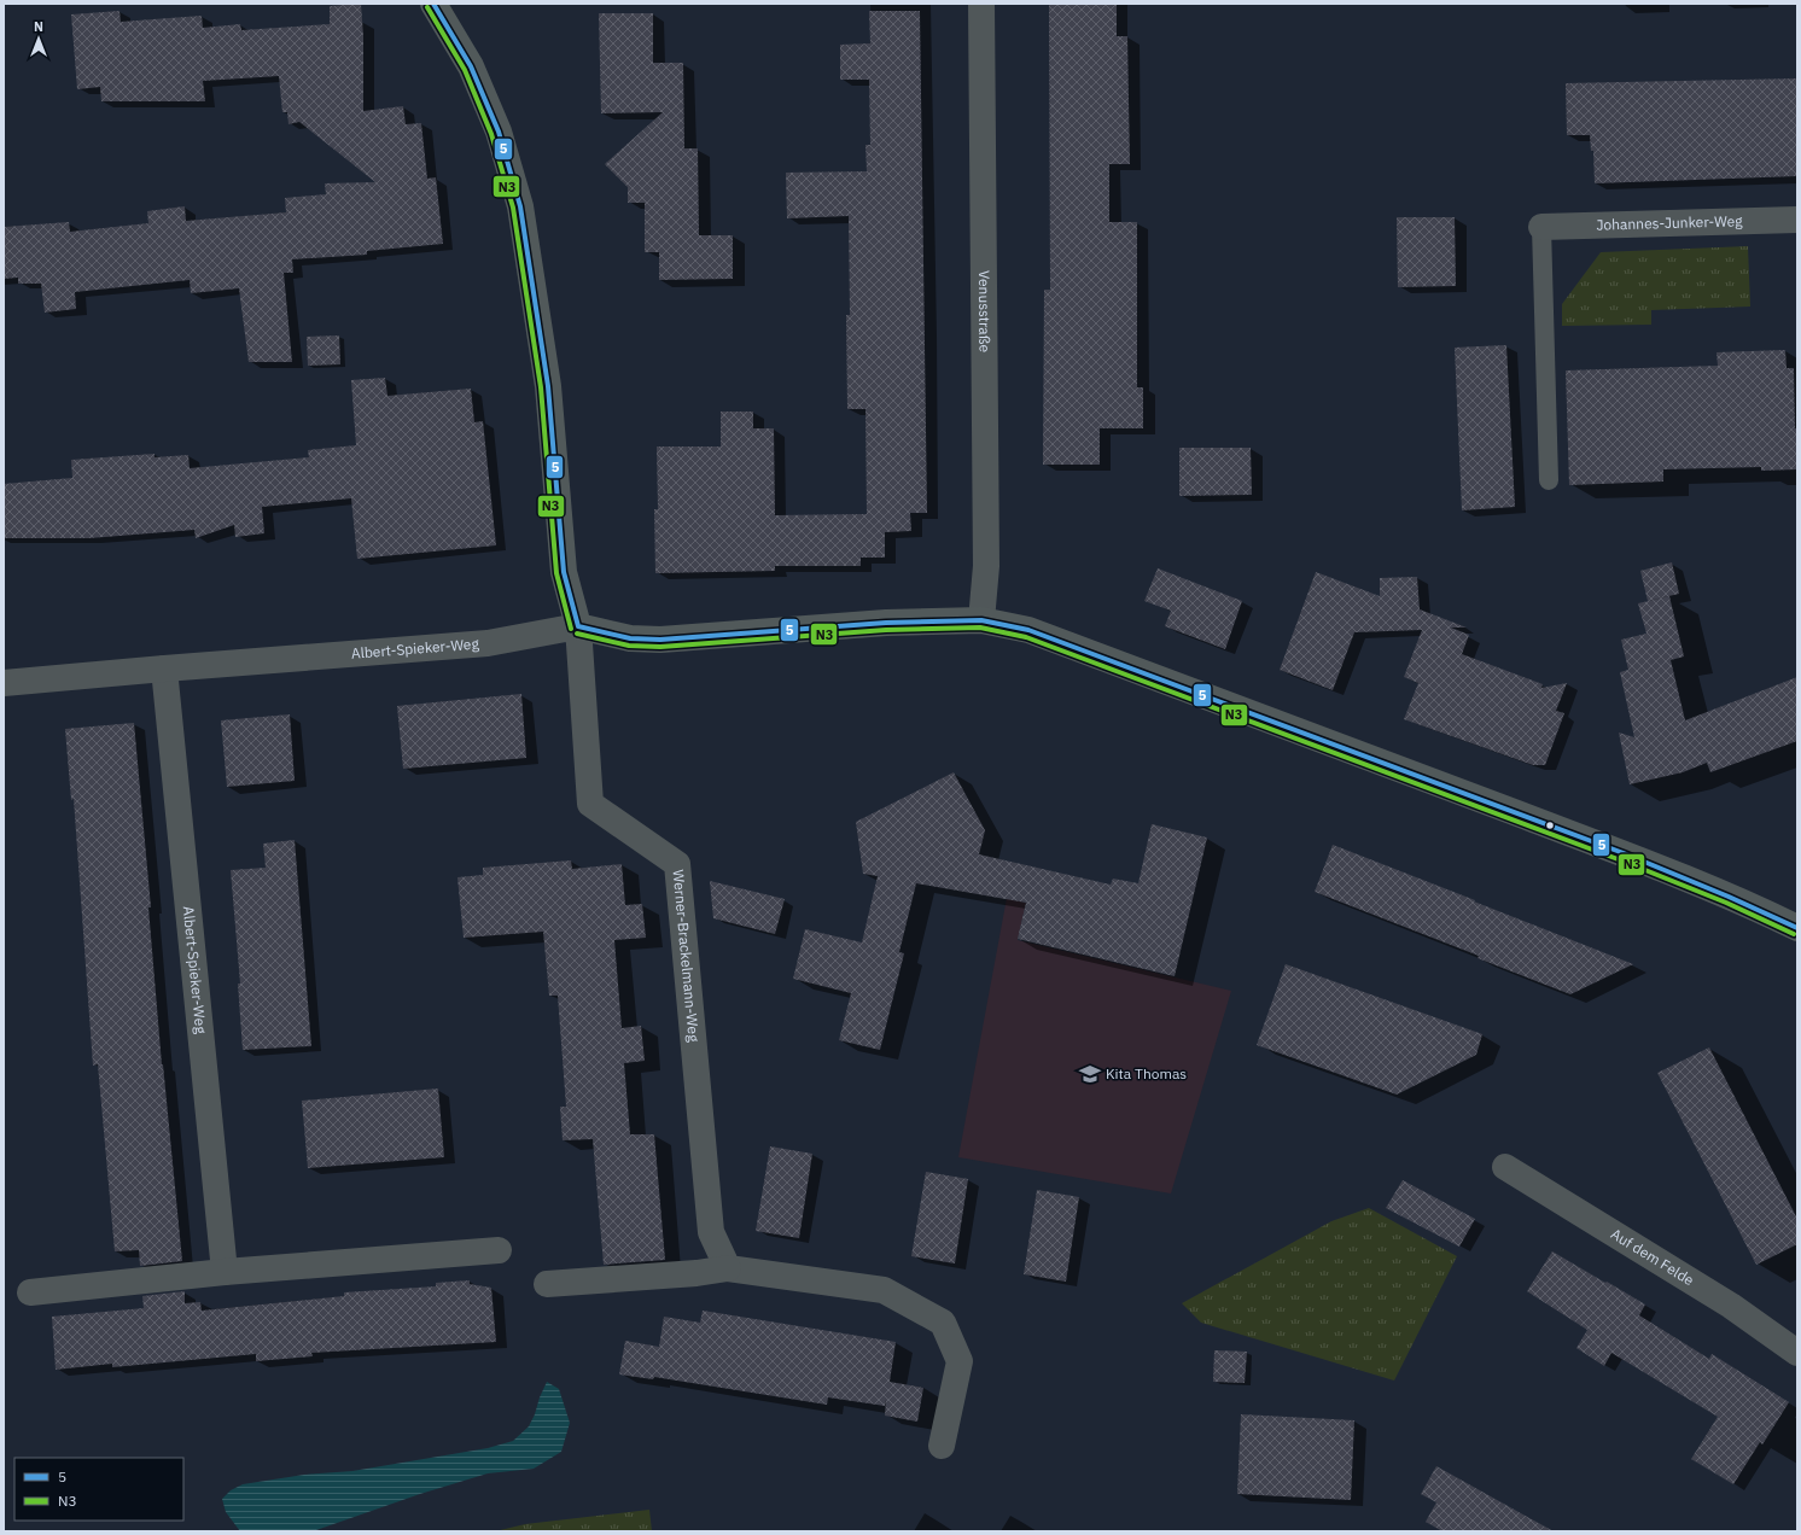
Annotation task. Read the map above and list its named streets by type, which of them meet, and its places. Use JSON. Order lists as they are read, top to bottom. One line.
{"streets":{"street":["Johannes-Junker-Weg","Venusstraße","Albert-Spieker-Weg","Werner-Brackelmann-Weg","Auf dem Felde"]},"crossings":[["Albert-Spieker-Weg","Werner-Brackelmann-Weg"]],"places":{"school or university":["Kita Thomas"]},"lines":["transit line 5","transit line N3"],"legend":["5","N3"],"north":"top"}
